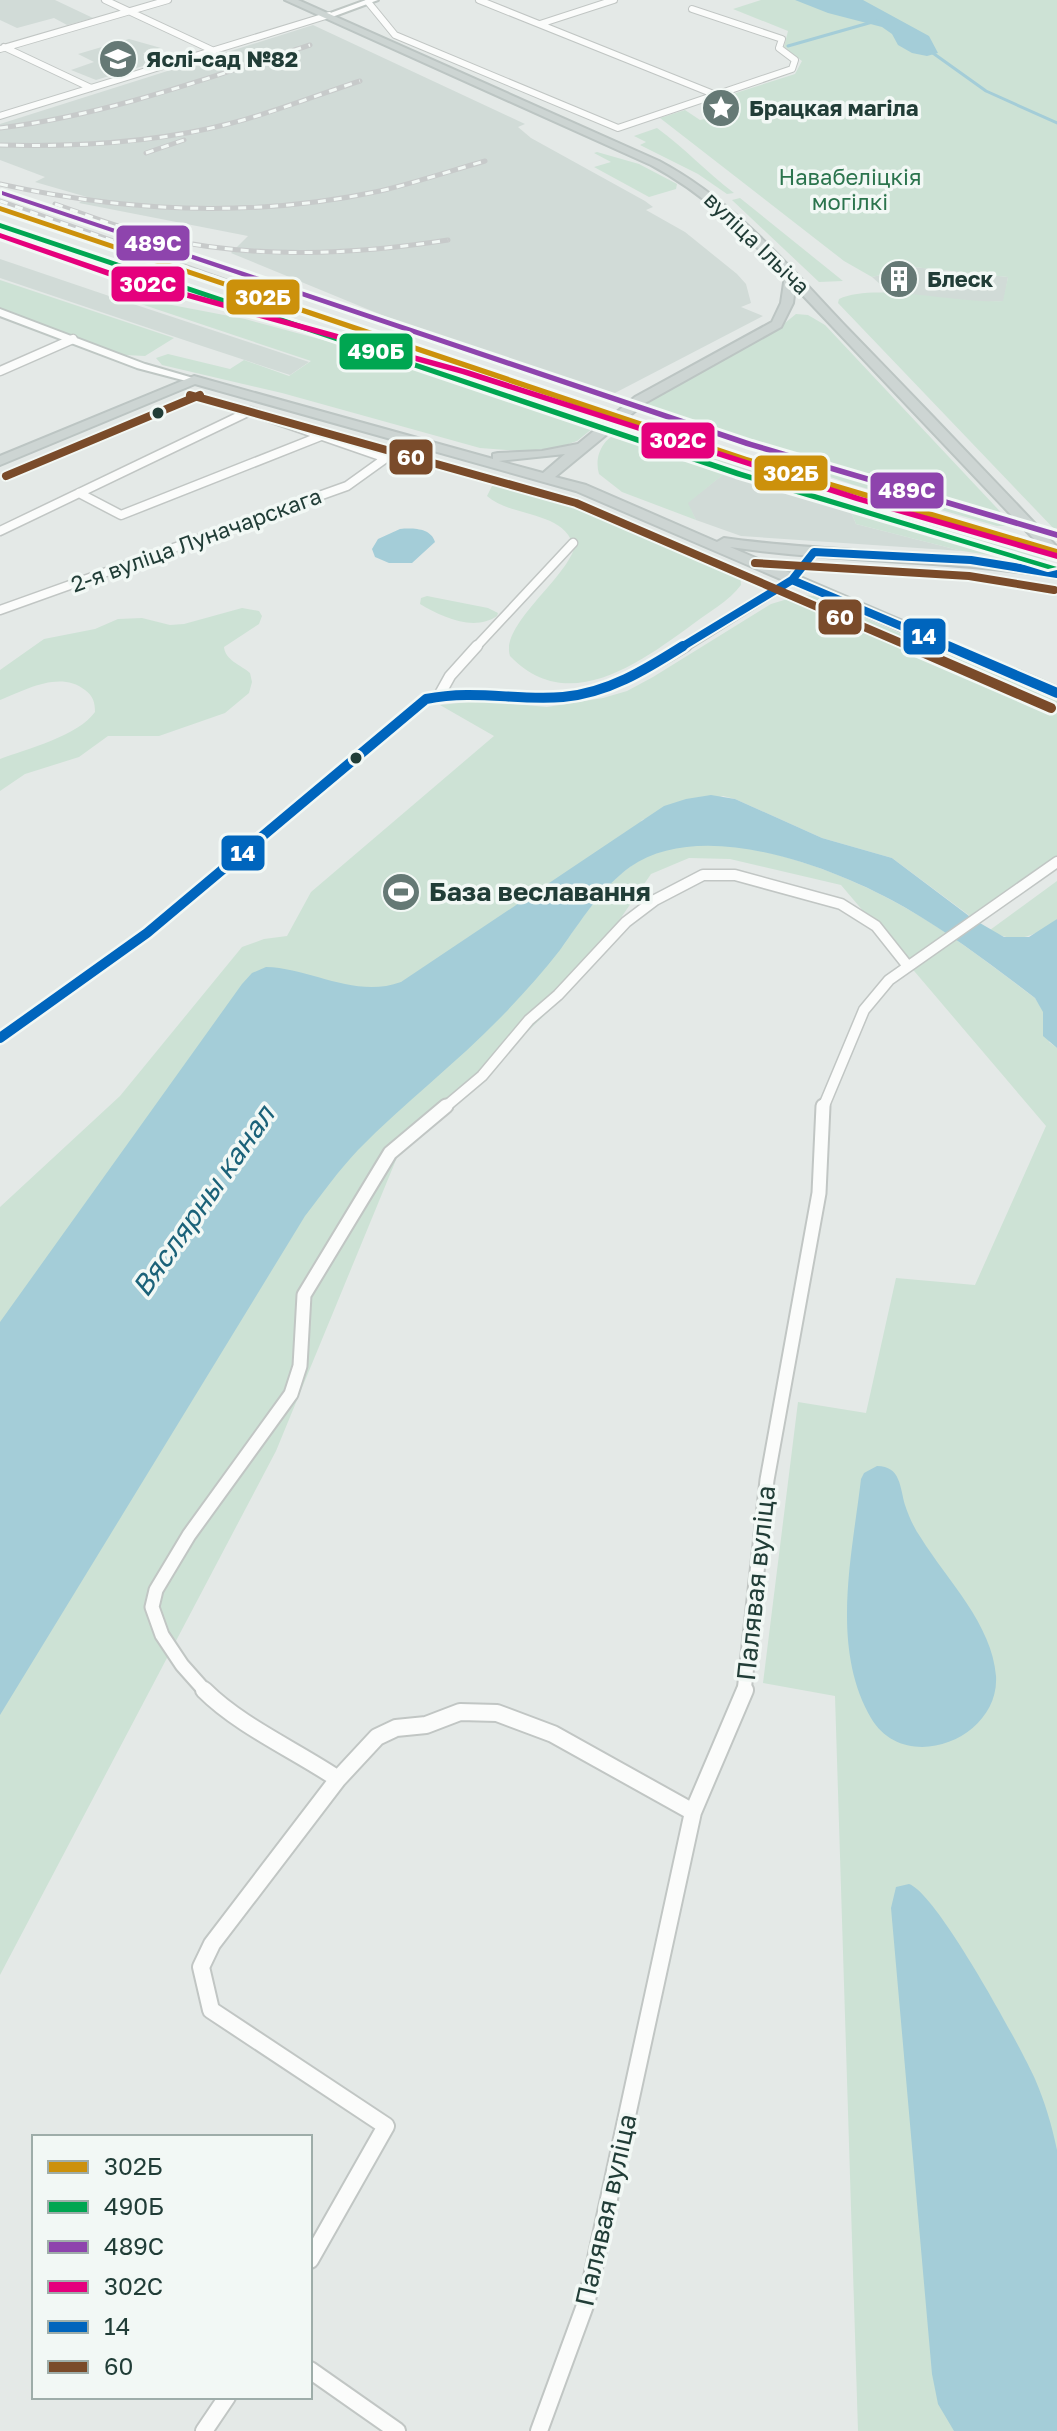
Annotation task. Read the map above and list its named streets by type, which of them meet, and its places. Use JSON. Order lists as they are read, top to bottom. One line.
{"streets":{"main road":["вуліца Ільіча"],"street":["2-я вуліца Луначарскага","Палявая вуліца"]},"water":["Вяслярны канал"],"parks":["Навабеліцкія могілкі"],"places":{"school or university":["Яслі-сад №82"],"place":["Брацкая магіла"],"building":["Блеск"],"sports":["База веславання"]},"lines":["transit line 489С","transit line 302Б","transit line 490Б","transit line 302С","transit line 60","transit line 14"],"legend":["302Б","490Б","489С","302С","14","60"]}
